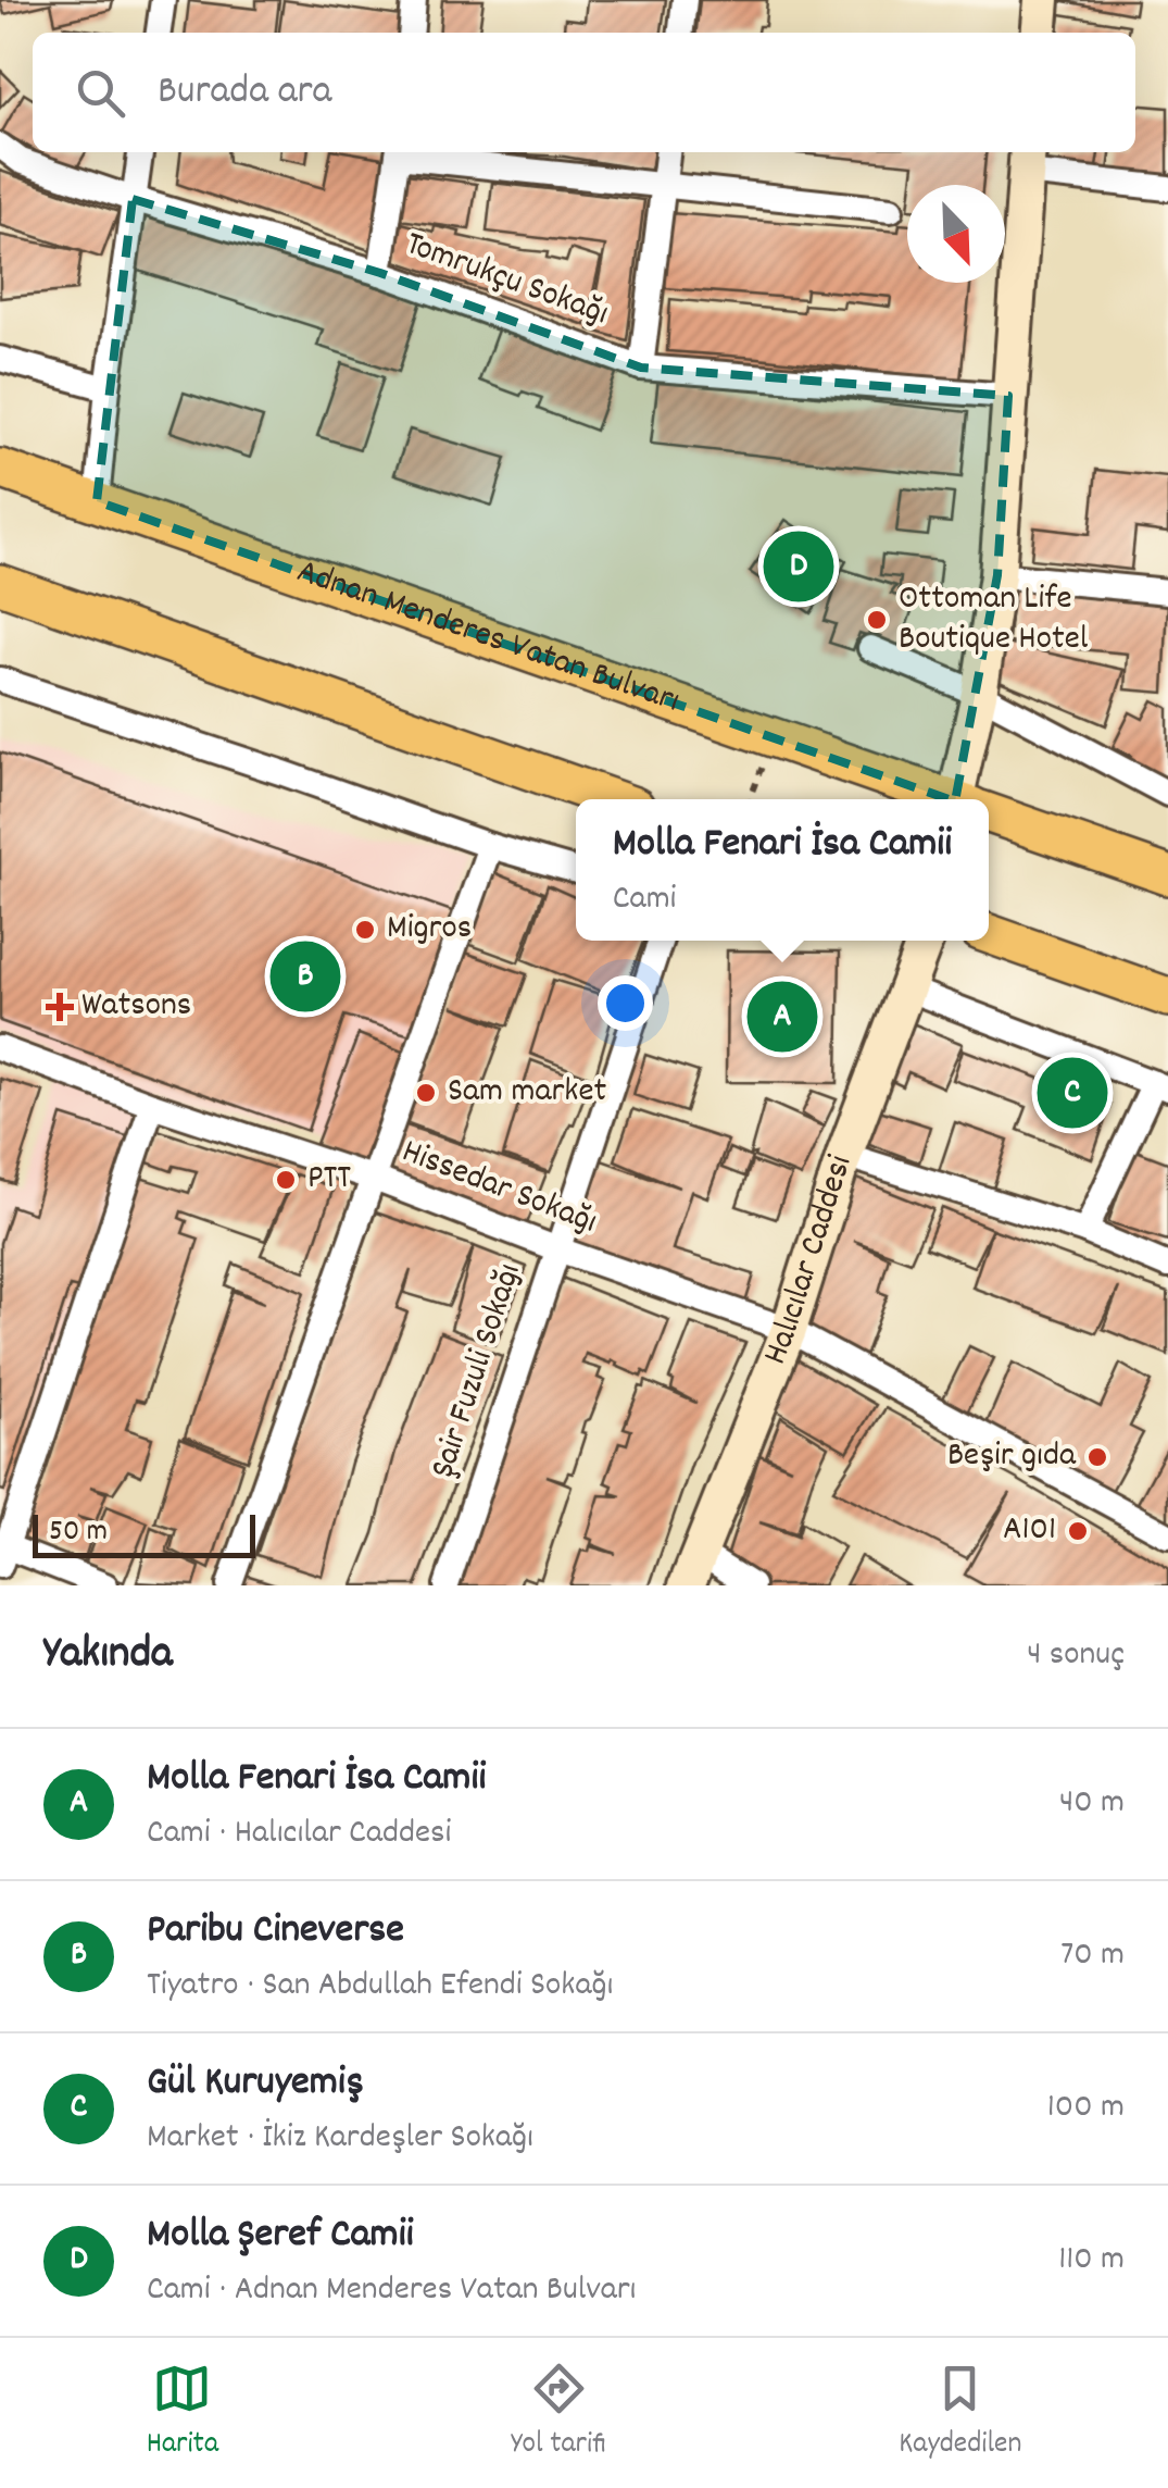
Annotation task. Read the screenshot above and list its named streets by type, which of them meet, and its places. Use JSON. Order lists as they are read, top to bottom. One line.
{"streets":{"main road":["Adnan Menderes Vatan Bulvarı"],"street":["Tomrukçu Sokağı","Hissedar Sokağı","Halıcılar Caddesi","Şair Fuzuli Sokağı"]},"crossings":[["Hissedar Sokağı","Halıcılar Caddesi"],["Hissedar Sokağı","Şair Fuzuli Sokağı"]],"places":{"other":["Ottoman Life Boutique Hotel","Migros","Sam market","PTT","Beşir gıda","A101"],"health":["Watsons"]},"scale_bar":"50 m","north":"bottom right","page":{"search":"Burada ara","pins":["D","B","A","C"],"popup":["Molla Fenari İsa Camii","Cami"],"scale":"50 m","heading":["Yakında","4 sonuç"],"list":[{"mark":"A","name":"Molla Fenari İsa Camii","note":"Cami · Halıcılar Caddesi","value":"40 m"},{"mark":"B","name":"Paribu Cineverse","note":"Tiyatro · San Abdullah Efendi Sokağı","value":"70 m"},{"mark":"C","name":"Gül Kuruyemiş","note":"Market · İkiz Kardeşler Sokağı","value":"100 m"},{"mark":"D","name":"Molla Şeref Camii","note":"Cami · Adnan Menderes Vatan Bulvarı","value":"110 m"}],"nav":["Harita","Yol tarifi","Kaydedilen"]}}
